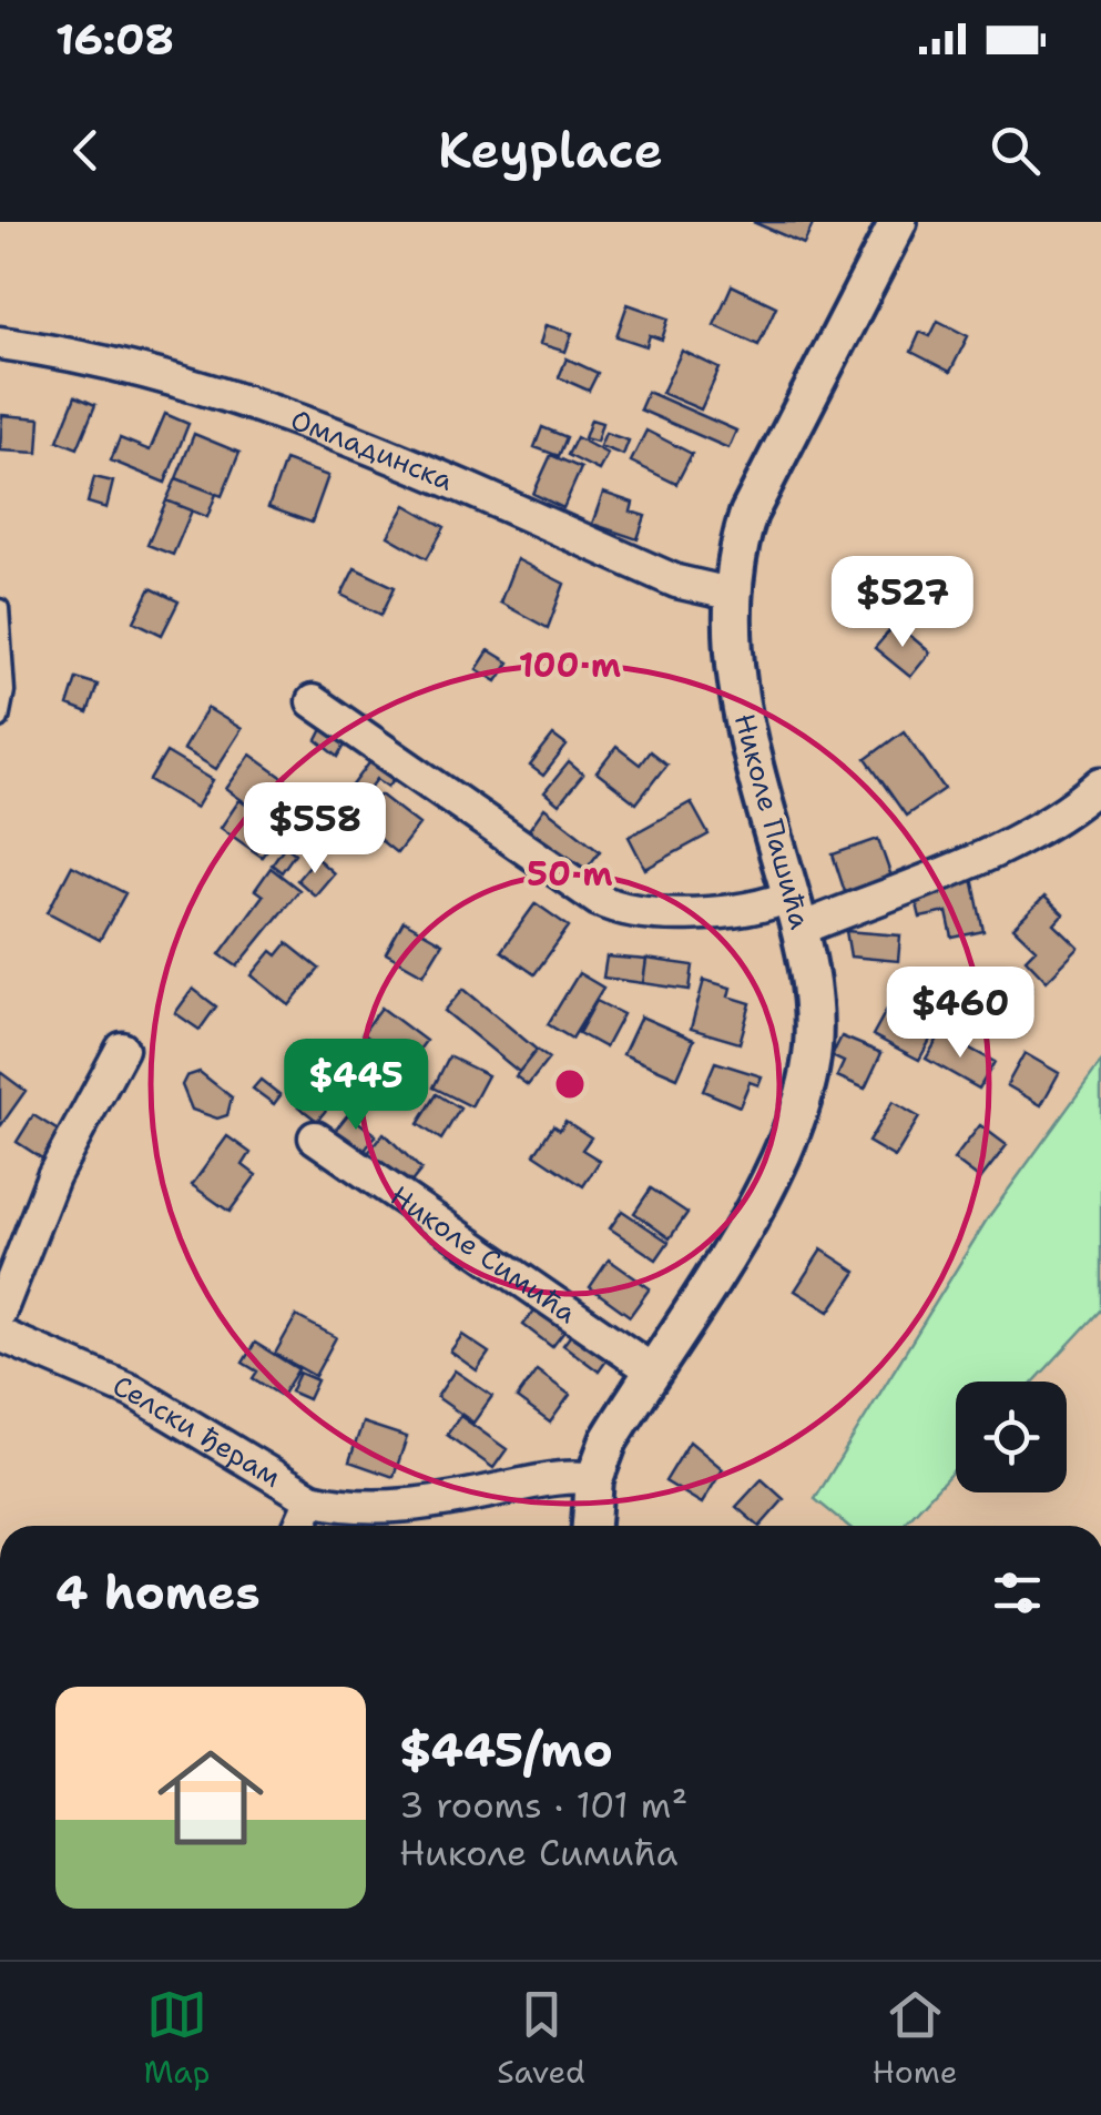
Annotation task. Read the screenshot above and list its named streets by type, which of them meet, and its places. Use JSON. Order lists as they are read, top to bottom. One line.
{"streets":{"street":["Омладинска","Николе Пашића","Николе Симића","Селски ђерам"]},"crossings":[["Омладинска","Николе Пашића"],["Николе Пашића","Николе Симића"],["Николе Пашића","Селски ђерам"]],"page":{"status":"16:08","header":"Keyplace","price":["$527","$558","$460","$445"],"heading":"4 homes","list":[{"name":"$445/mo","note":"3 rooms · 101 m² · Николе Симића"}],"tabs":["Map","Saved","Home"]},"rings":["100 m","50 m"]}
